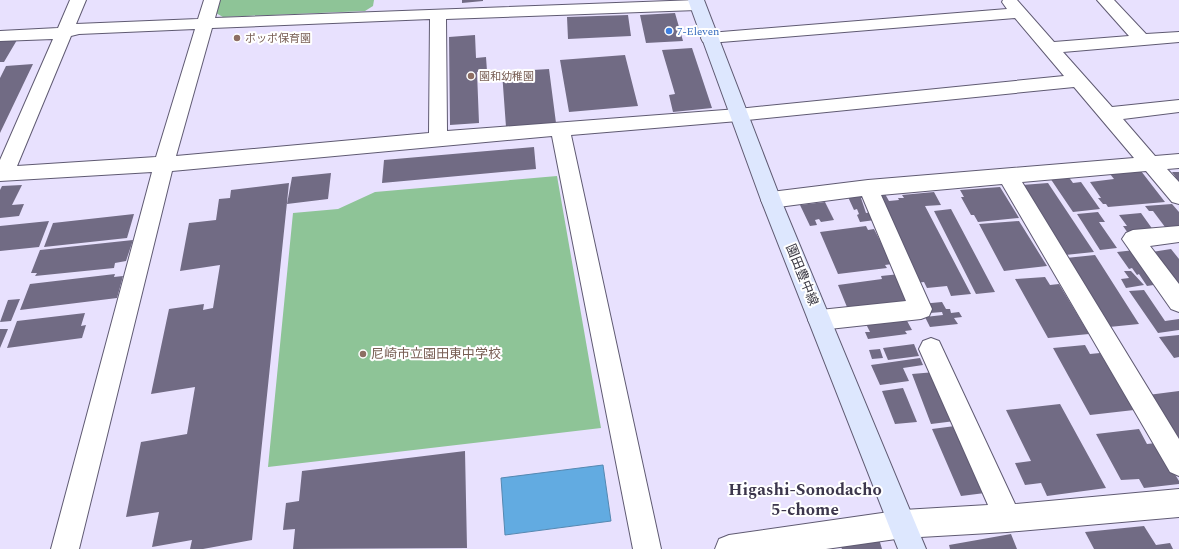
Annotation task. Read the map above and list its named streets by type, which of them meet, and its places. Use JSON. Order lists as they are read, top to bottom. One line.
{"streets":{"street":["園田豊中線"]},"districts":["Higashi-Sonodacho 5-chome"],"places":["7-Eleven","ポッポ保育園","園和幼稚園","尼崎市立園田東中学校"]}
